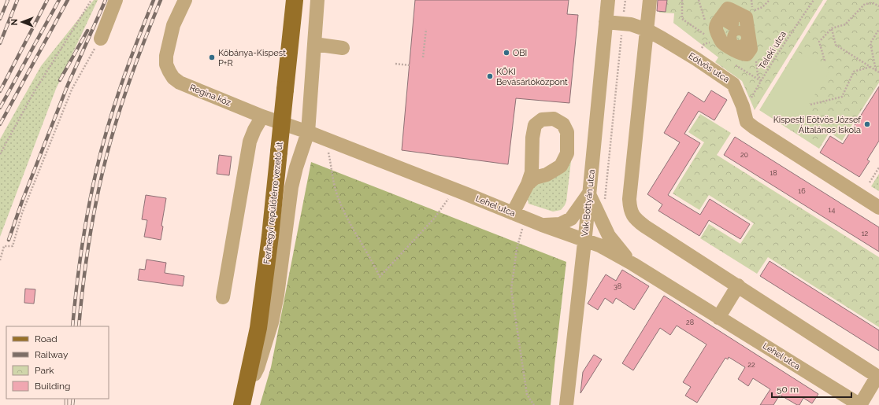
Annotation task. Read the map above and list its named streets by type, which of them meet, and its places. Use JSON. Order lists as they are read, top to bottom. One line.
{"streets":{"main road":["Ferihegyi repülőtérre vezető út"],"street":["Eötvös utca","Regina köz","Vak Bottyán utca","Lehel utca"],"path":["Teleki utca"]},"crossings":[["Teleki utca","Eötvös utca"],["Eötvös utca","Vak Bottyán utca"],["Eötvös utca","Lehel utca"],["Regina köz","Lehel utca"],["Vak Bottyán utca","Lehel utca"]],"places":["OBI","Kőbánya-Kispest P+R","KÖKI Bevásárlóközpont","Kispesti Eötvös József Általános Iskola"],"house_numbers":["20","18","16","14","12","38","28","22"],"legend":["Road","Railway","Park","Building"],"scale_bar":"50 m","north":"left"}
